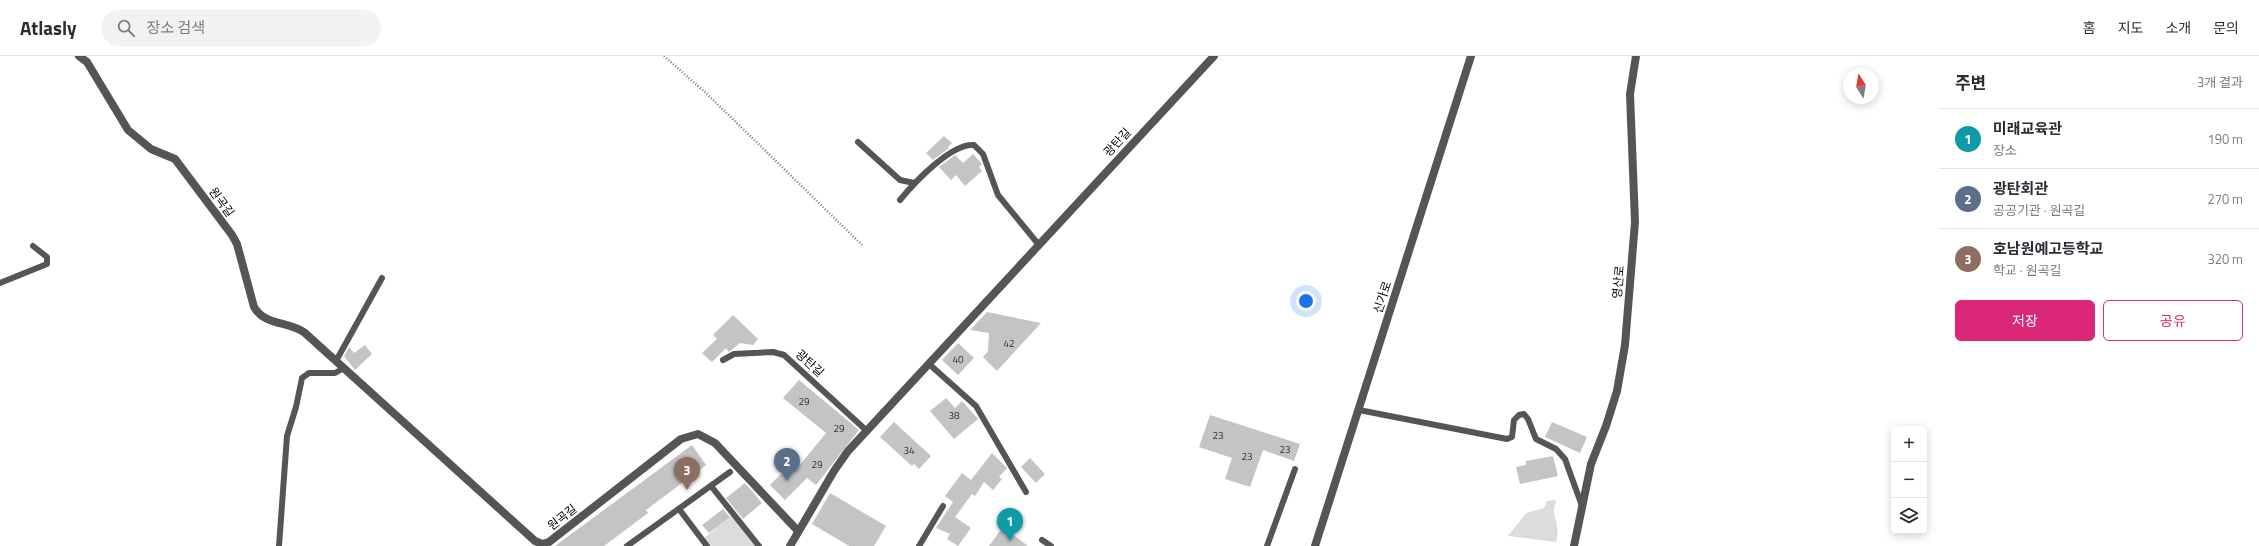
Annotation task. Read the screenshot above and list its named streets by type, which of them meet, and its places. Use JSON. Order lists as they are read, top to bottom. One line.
{"streets":{"street":["광탄길","원곡길","영산로","신가로"]},"crossings":[["광탄길","원곡길"]],"house_numbers":["42","40","29","38","29","23","23","34","23","29"],"north":"top","page":{"header":"Atlasly","search":"장소 검색","nav":["홈","지도","소개","문의"],"heading":["주변","3개 결과"],"list":[{"mark":"1","name":"미래교육관","note":"장소","value":"190 m"},{"mark":"2","name":"광탄회관","note":"공공기관 · 원곡길","value":"270 m"},{"mark":"3","name":"호남원예고등학교","note":"학교 · 원곡길","value":"320 m"}],"buttons":["저장","공유"],"map_buttons":["+","−"],"pins":["2","3","1"]}}
